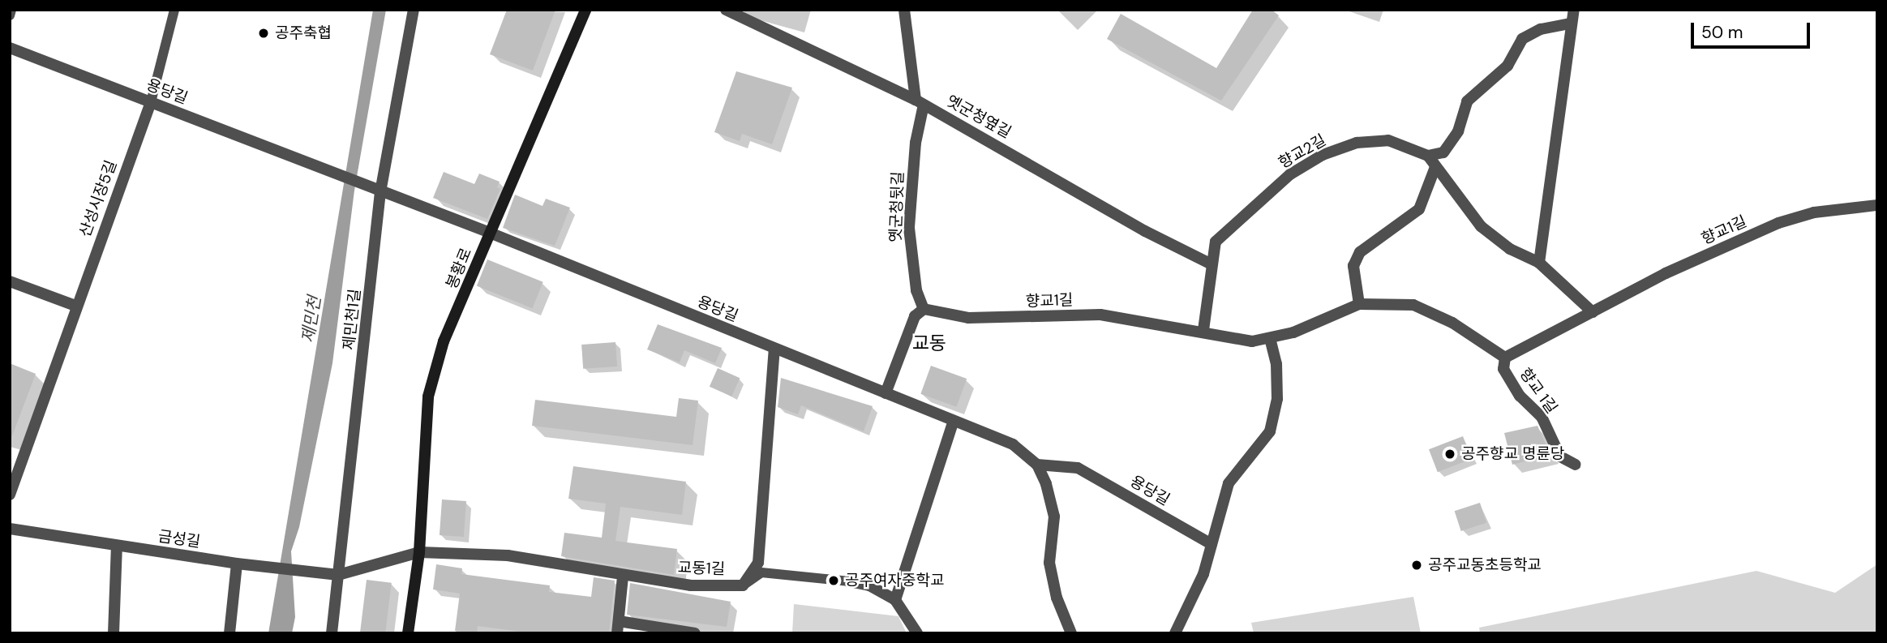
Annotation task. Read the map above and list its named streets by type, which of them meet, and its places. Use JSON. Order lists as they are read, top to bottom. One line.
{"streets":{"main road":["봉황로"],"street":["용당길","옛군청옆길","향교2길","산성시장5길","옛군청뒷길","향교1길","제민천1길","향교 1길","금성길","교동1길"]},"crossings":[["용당길","산성시장5길"],["용당길","봉황로"],["용당길","제민천1길"],["용당길","교동1길"],["옛군청옆길","향교2길"],["옛군청옆길","옛군청뒷길"],["향교2길","향교1길"],["옛군청뒷길","향교1길"],["향교1길","향교 1길"],["봉황로","교동1길"],["제민천1길","금성길"]],"districts":["교동"],"water":["제민천"],"places":["공주축협","공주향교 명륜당","공주교동초등학교","공주여자중학교"],"scale_bar":"50 m"}
